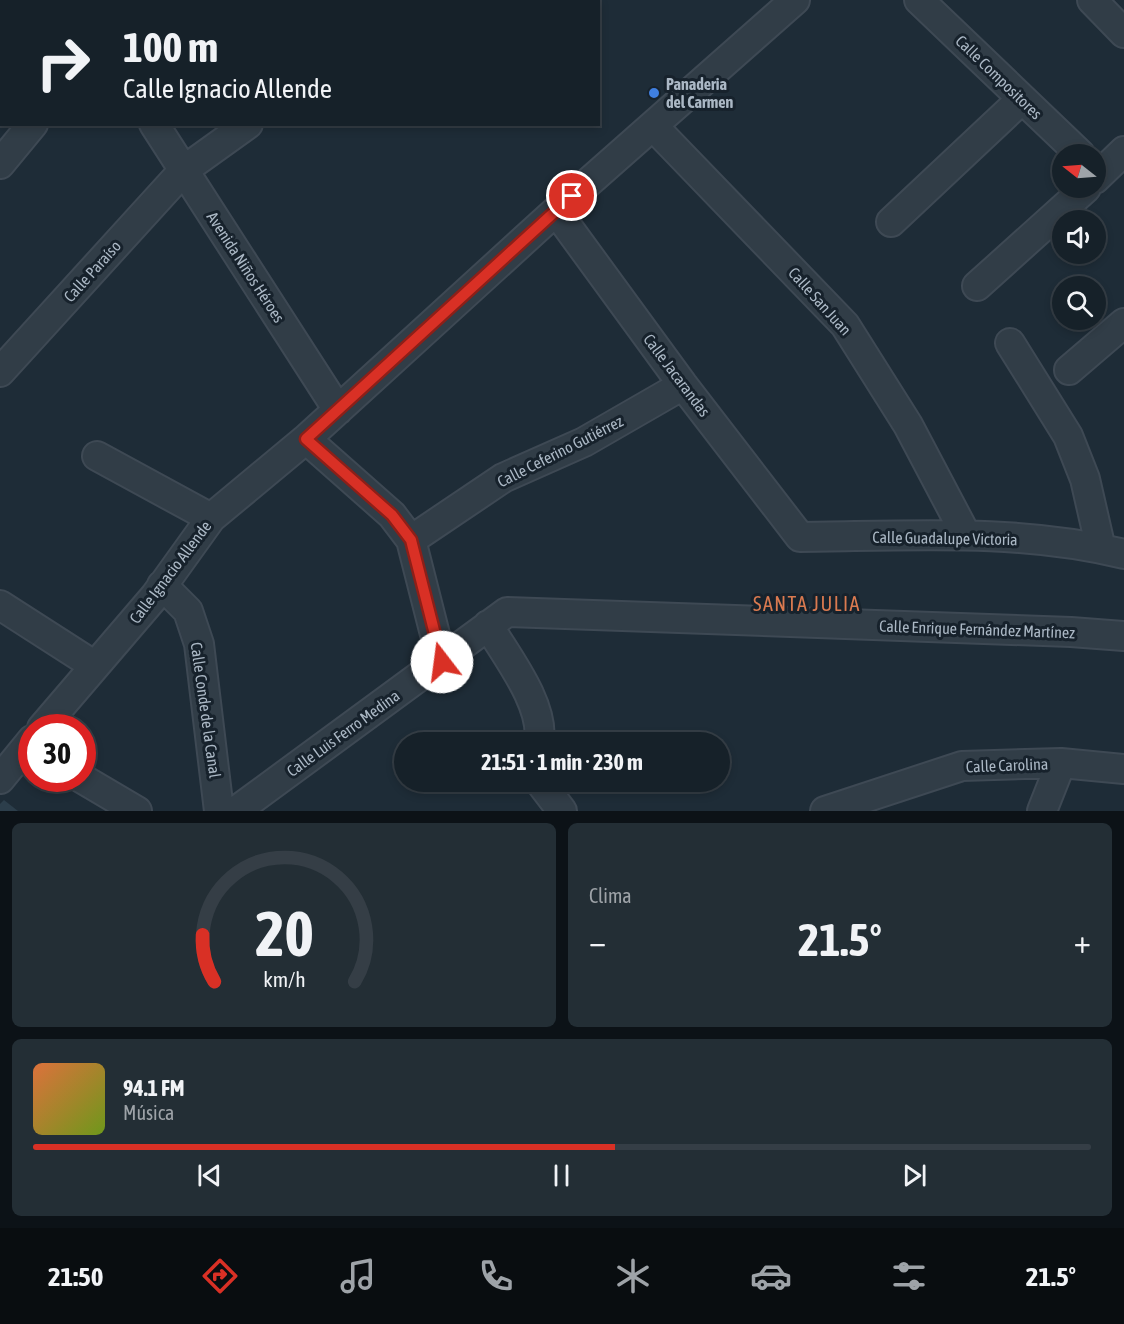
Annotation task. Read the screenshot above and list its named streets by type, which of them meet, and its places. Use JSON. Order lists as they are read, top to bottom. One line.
{"streets":{"street":["Calle Compositores","Avenida Niños Héroes","Calle Paraíso","Calle San Juan","Calle Jacarandas","Calle Ceferino Gutiérrez","Calle Guadalupe Victoria","Calle Ignacio Allende","Calle Enrique Fernández Martínez","Calle Conde de la Canal","Calle Luis Ferro Medina","Calle Carolina"]},"crossings":[["Avenida Niños Héroes","Calle Paraíso"],["Avenida Niños Héroes","Calle Ignacio Allende"],["Calle San Juan","Calle Guadalupe Victoria"],["Calle San Juan","Calle Ignacio Allende"],["Calle Jacarandas","Calle Ceferino Gutiérrez"],["Calle Jacarandas","Calle Guadalupe Victoria"],["Calle Jacarandas","Calle Ignacio Allende"],["Calle Ignacio Allende","Calle Conde de la Canal"],["Calle Enrique Fernández Martínez","Calle Luis Ferro Medina"]],"districts":["SANTA JULIA"],"places":["Panaderia del Carmen"],"north":"left","page":{"turn":["100 m","Calle Ignacio Allende"],"limit":"30","trip":"21:51 · 1 min · 230 m","tile":"Clima","heat":["−","21.5°","+"],"song":["94.1 FM","Música"],"tabs":["21:50","21.5°"],"gauge":["20","km/h"]}}
